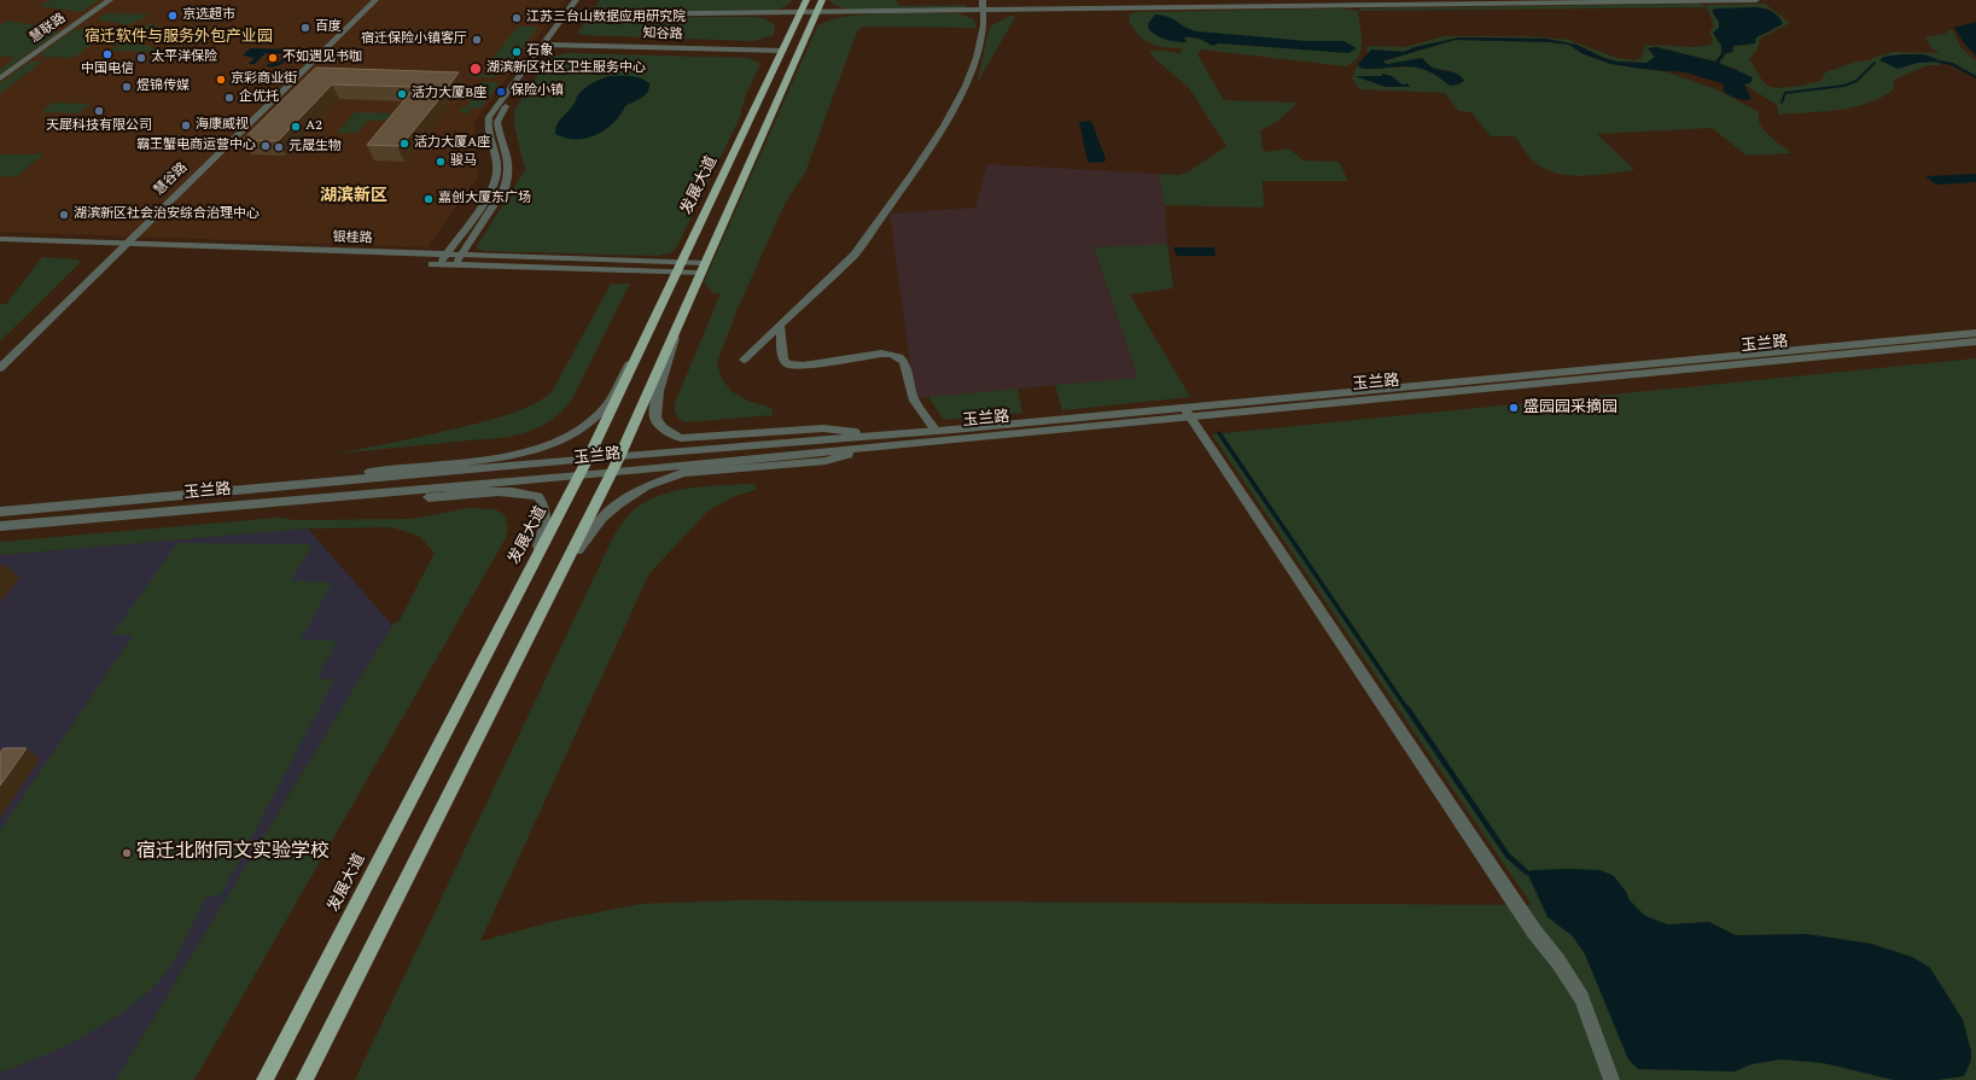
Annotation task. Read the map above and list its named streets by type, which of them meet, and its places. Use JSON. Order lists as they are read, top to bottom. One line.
{"streets":{"main road":["发展大道"],"street":["慧联路","知谷路","慧谷路","银桂路","玉兰路"]},"crossings":[["知谷路","发展大道"],["慧谷路","银桂路"],["发展大道","银桂路"],["发展大道","玉兰路"]],"districts":["宿迁软件与服务外包产业园","湖滨新区"],"places":["京选超市","江苏三台山数据应用研究院","百度","宿迁保险小镇客厅","石象","中国电信","太平洋保险","不如遇见书咖","湖滨新区社区卫生服务中心","京彩商业街","煜锦传媒","保险小镇","活力大厦B座","企优托","天犀科技有限公司","海康威视","A2","活力大厦A座","霸王蟹电商运营中心","元晟生物","骏马","嘉创大厦东广场","湖滨新区社会治安综合治理中心","盛园园采摘园","宿迁北附同文实验学校"]}
